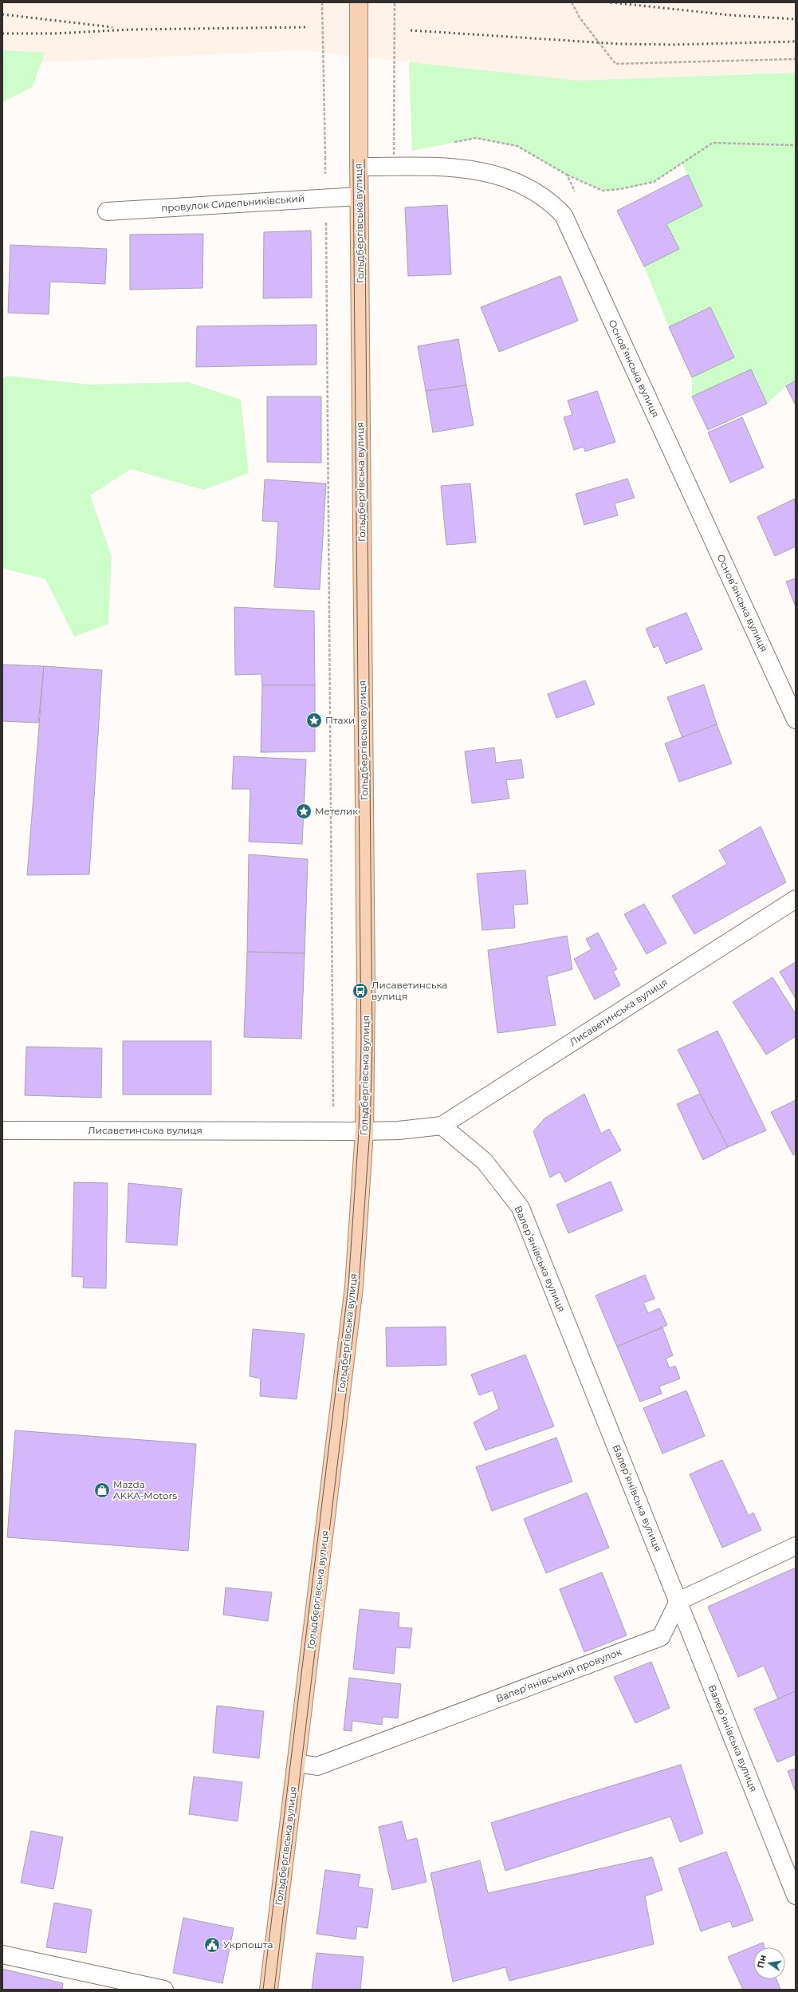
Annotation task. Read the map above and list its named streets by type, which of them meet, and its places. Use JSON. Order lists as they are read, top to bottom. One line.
{"streets":{"main road":["Гольдбергівська вулиця"],"street":["провулок Сидельниківський","Основ’янська вулиця","Лисаветинська вулиця","Валер’янівська вулиця","Валер’янівський провулок"]},"crossings":[["провулок Сидельниківський","Гольдбергівська вулиця"],["Гольдбергівська вулиця","Основ’янська вулиця"],["Гольдбергівська вулиця","Лисаветинська вулиця"],["Гольдбергівська вулиця","Валер’янівський провулок"],["Лисаветинська вулиця","Валер’янівська вулиця"],["Валер’янівська вулиця","Валер’янівський провулок"]],"places":{"place":["Птахи","Метелик"],"bus stop":["Лисаветинська вулиця"],"shop":["Mazda AKKA-Motors"],"public building":["Укрпошта"]},"north":"left"}
